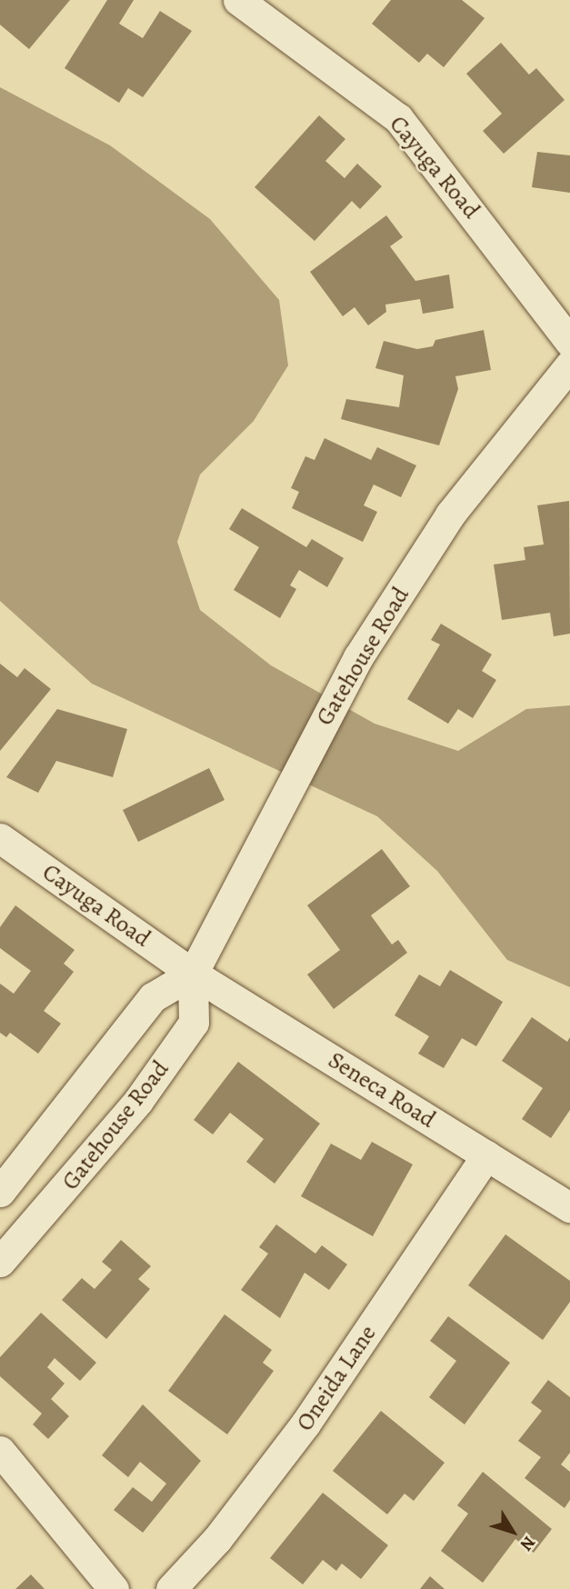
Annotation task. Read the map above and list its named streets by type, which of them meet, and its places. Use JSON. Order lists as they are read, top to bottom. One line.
{"streets":{"street":["Cayuga Road","Gatehouse Road","Seneca Road","Oneida Lane"]},"crossings":[["Cayuga Road","Gatehouse Road"],["Cayuga Road","Seneca Road"],["Gatehouse Road","Seneca Road"],["Seneca Road","Oneida Lane"]],"north":"bottom right"}
